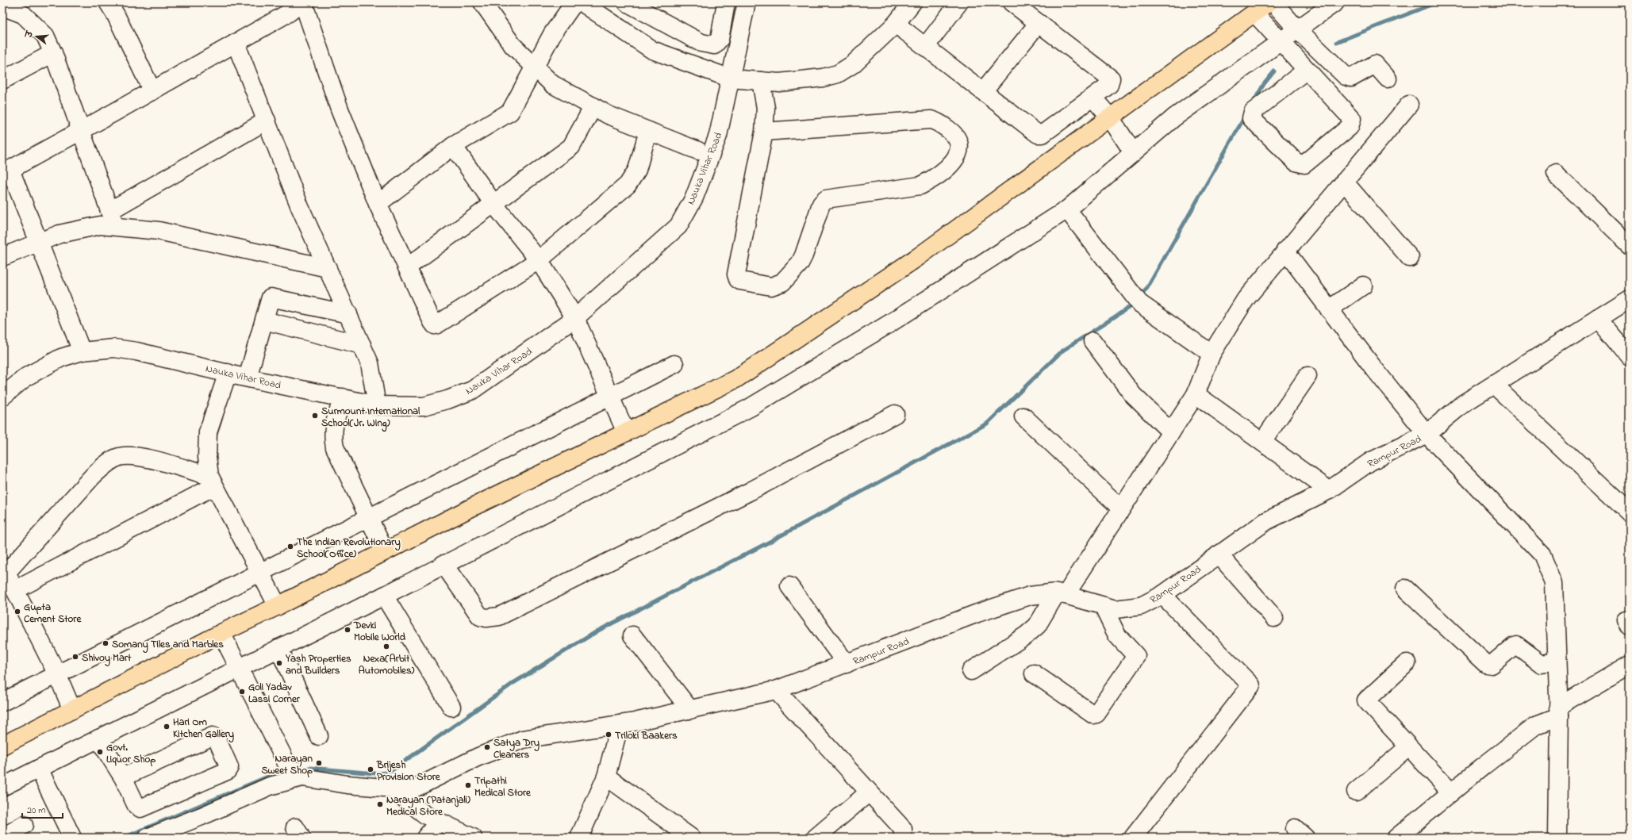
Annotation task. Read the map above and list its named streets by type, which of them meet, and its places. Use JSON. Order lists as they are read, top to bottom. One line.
{"streets":{"street":["Nauka Vihar Road","Rampur Road"]},"places":["Surmount International School(Jr. Wing)","The Indian Revolutionary School(Office)","Gupta Cement Store","Devki Mobile World","Somany Tiles and Marbles","Nexa(Arbit Automobiles)","Shivoy Mart","Yash Properties and Builders","Goli Yadav Lassi Corner","Hari Om Kitchen Gallery","Triloki Baakers","Satya Dry Cleaners","Govt. Liquor Shop","Narayan Sweet Shop","Brijesh Provision Store","Tripathi Medical Store","Narayan (Patanjali) Medical Store"],"scale_bar":"20 m","north":"left"}
